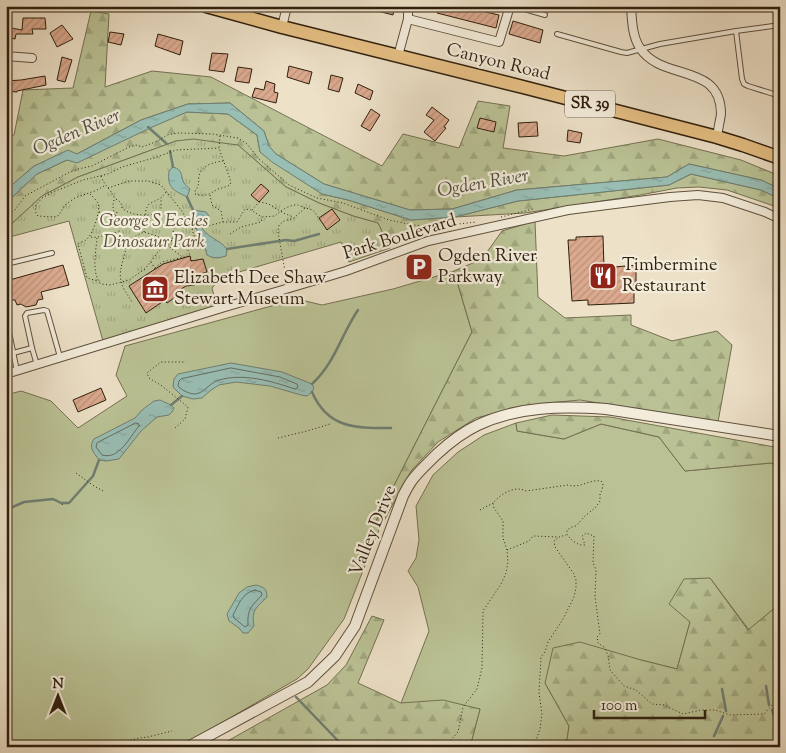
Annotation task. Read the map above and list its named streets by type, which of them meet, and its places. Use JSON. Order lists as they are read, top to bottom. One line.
{"streets":{"main road":["Canyon Road","SR 39"],"street":["Park Boulevard","Valley Drive"]},"water":["Ogden River"],"parks":["George S Eccles Dinosaur Park"],"places":{"parking":["Ogden River Parkway"],"restaurant":["Timbermine Restaurant"],"museum":["Elizabeth Dee Shaw Stewart Museum"]},"scale_bar":"100 m","north":"top"}
